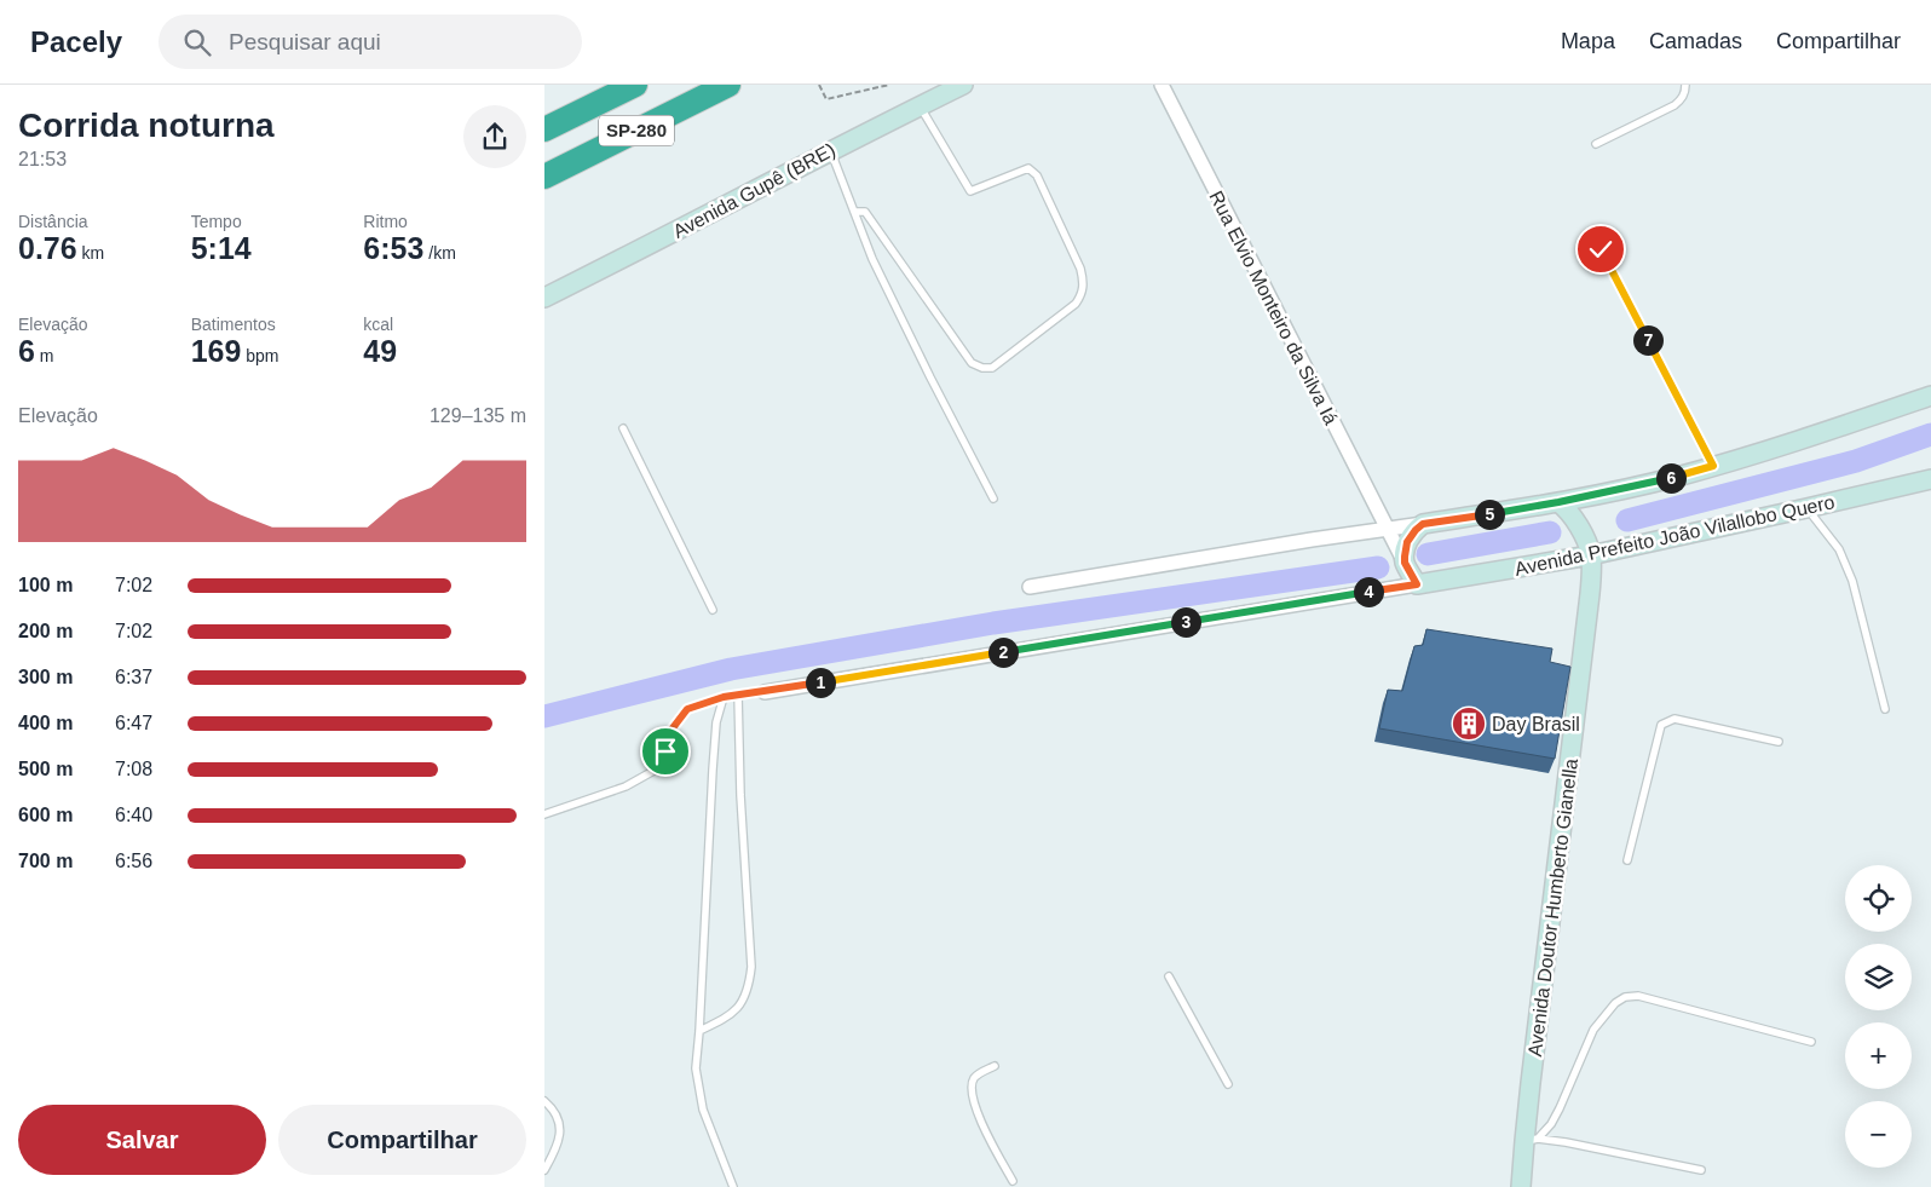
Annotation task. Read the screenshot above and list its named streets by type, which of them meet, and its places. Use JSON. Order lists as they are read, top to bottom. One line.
{"streets":{"highway":["SP-280"],"main road":["Avenida Gupê (BRE)","Avenida Prefeito João Vilallobo Quero","Avenida Doutor Humberto Gianella"],"street":["Rua Elvio Monteiro da Silva Iá"]},"crossings":[["Avenida Prefeito João Vilallobo Quero","Avenida Doutor Humberto Gianella"]],"places":{"building":["Day Brasil"]},"page":{"header":"Pacely","search":"Pesquisar aqui","nav":["Mapa","Camadas","Compartilhar"],"heading":["Corrida noturna","21:53"],"stats":[["Distância","0.76 km"],["Tempo","5:14"],["Ritmo","6:53 /km"],["Elevação","6 m"],["Batimentos","169 bpm"],["kcal","49"]],"pins":["7","6","5","4","3","2","1"],"chart":["Elevação","129–135 m"],"list":[{"name":"100 m","note":"7:02"},{"name":"200 m","note":"7:02"},{"name":"300 m","note":"6:37"},{"name":"400 m","note":"6:47"},{"name":"500 m","note":"7:08"},{"name":"600 m","note":"6:40"},{"name":"700 m","note":"6:56"}],"map_buttons":["+","−"],"buttons":["Salvar","Compartilhar"]}}
